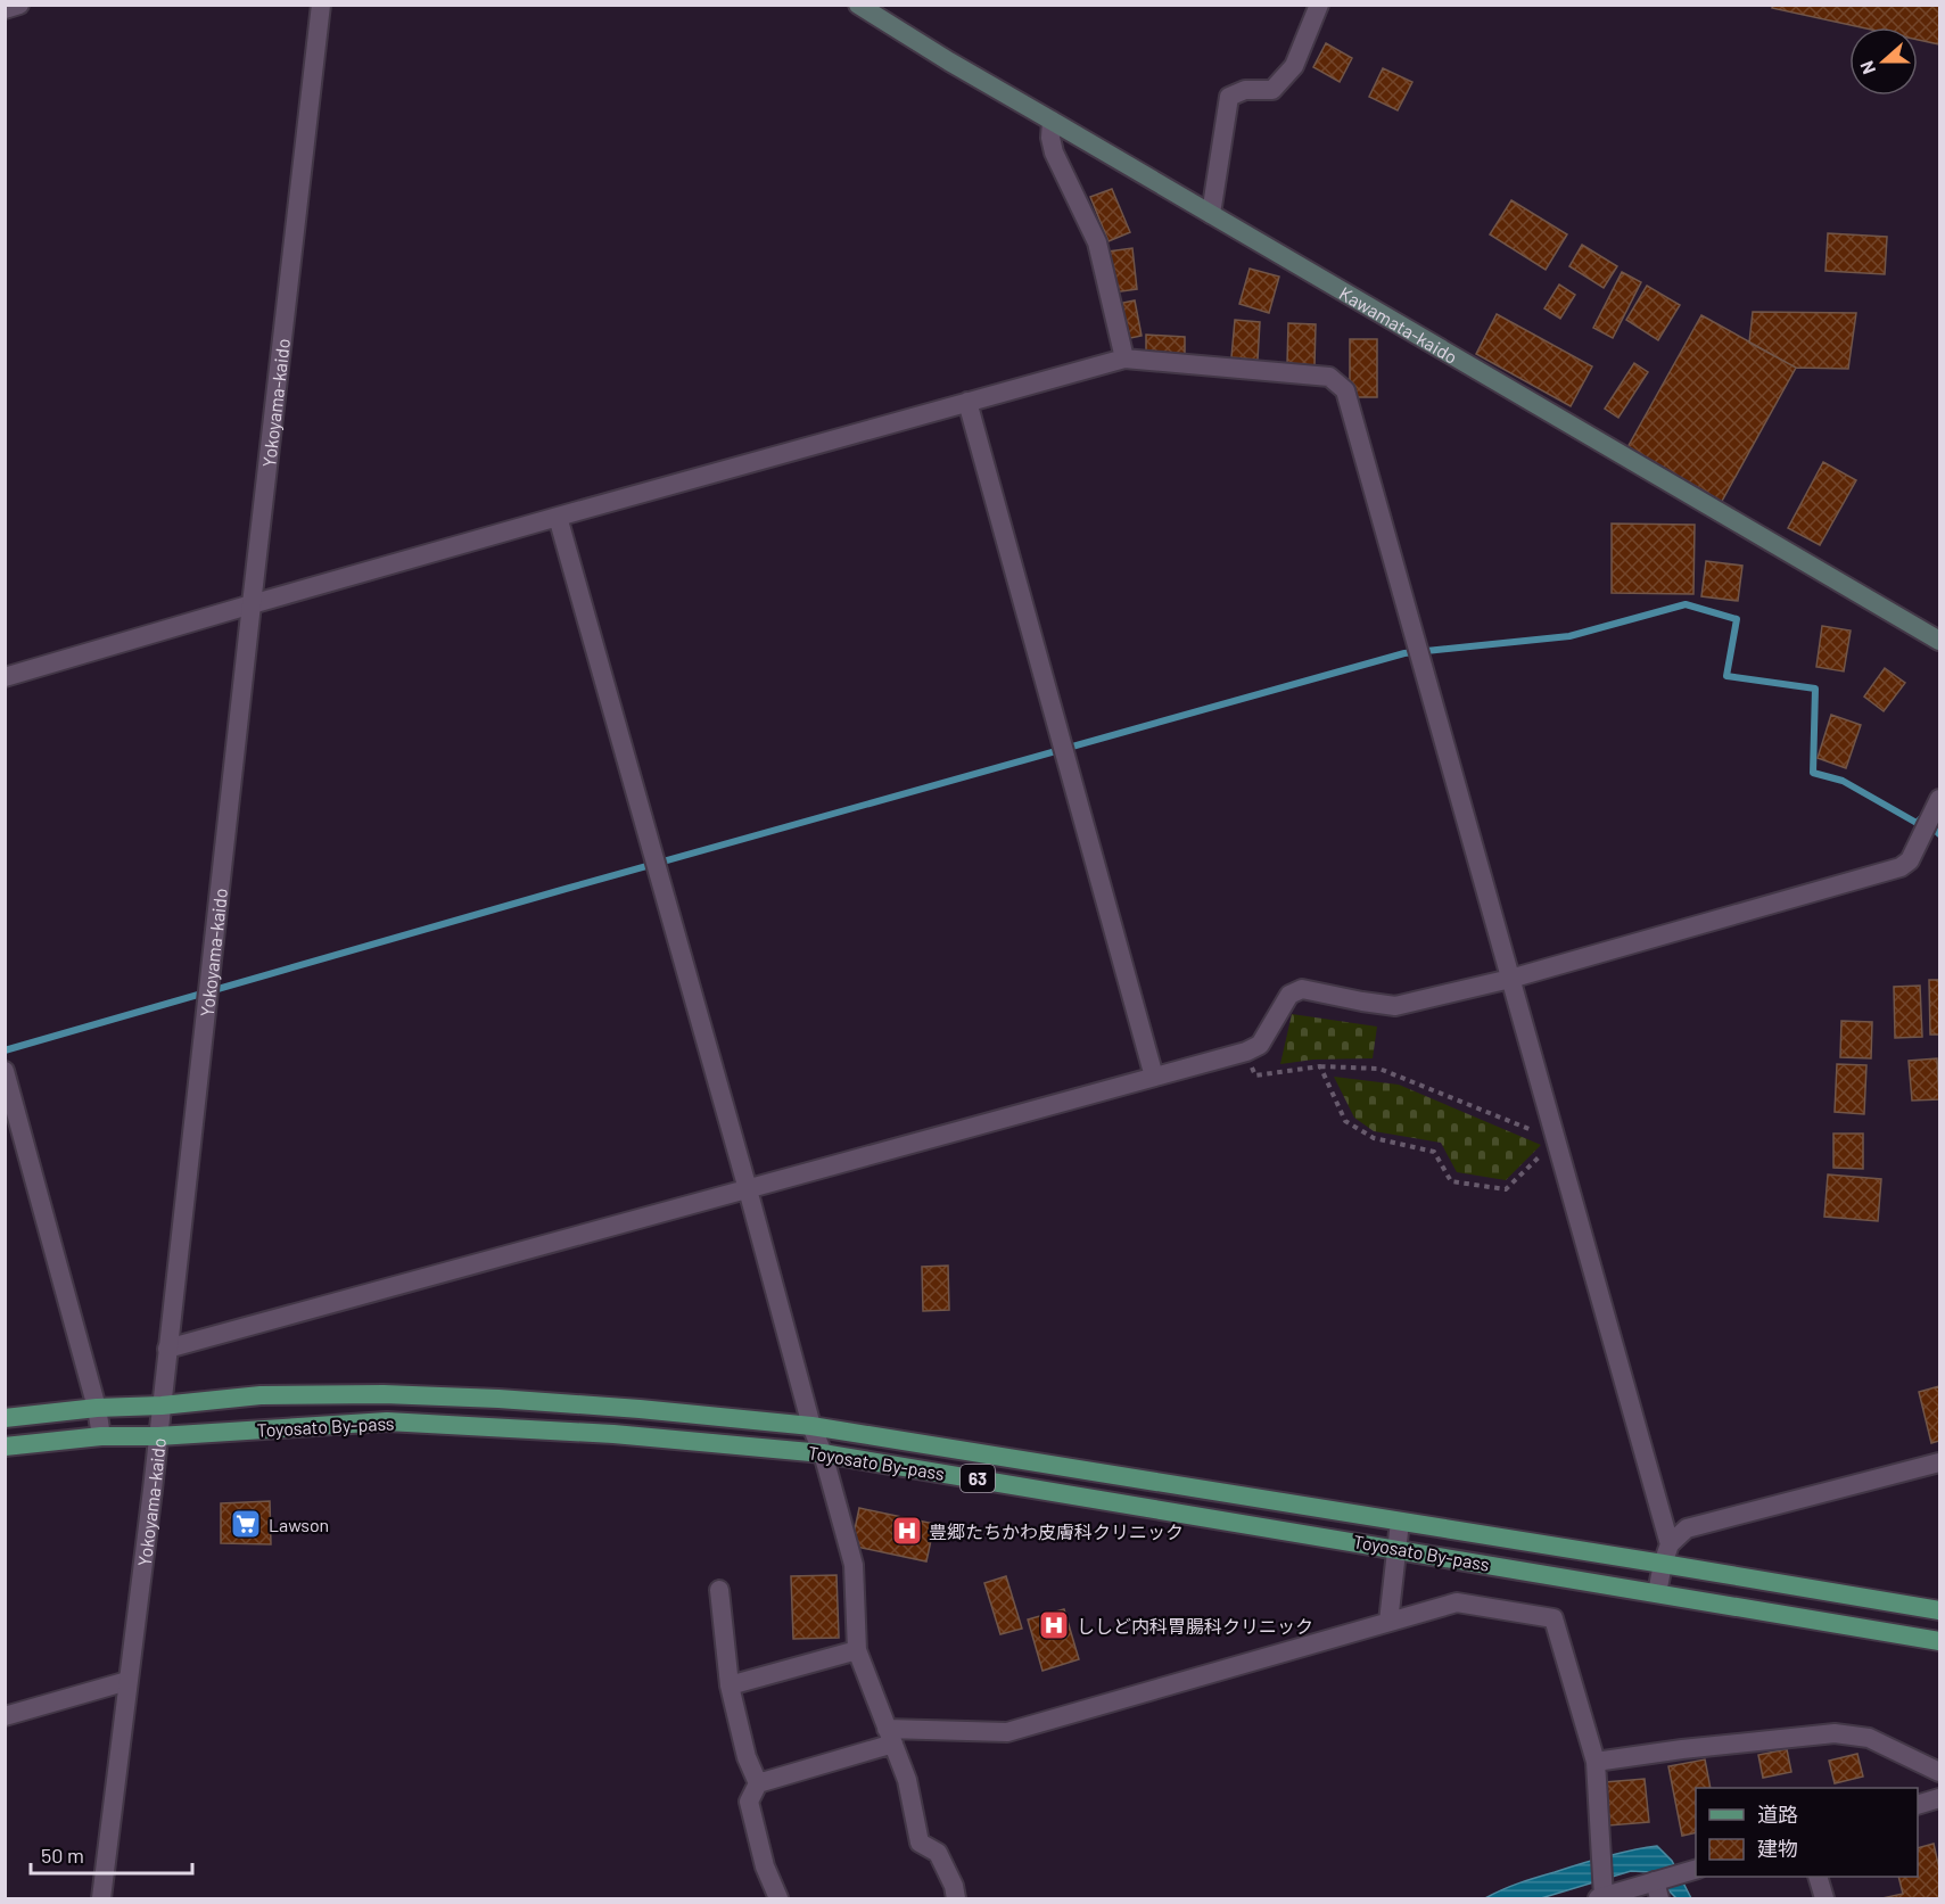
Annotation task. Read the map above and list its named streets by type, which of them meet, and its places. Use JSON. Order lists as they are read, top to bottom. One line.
{"streets":{"main road":["Kawamata-kaido","Toyosato By-pass","63"],"street":["Yokoyama-kaido"]},"crossings":[["Yokoyama-kaido","Toyosato By-pass"]],"places":{"supermarket":["Lawson"],"hospital":["豊郷たちかわ皮膚科クリニック","ししど内科胃腸科クリニック"]},"legend":["道路","建物"],"scale_bar":"50 m","north":"left"}
